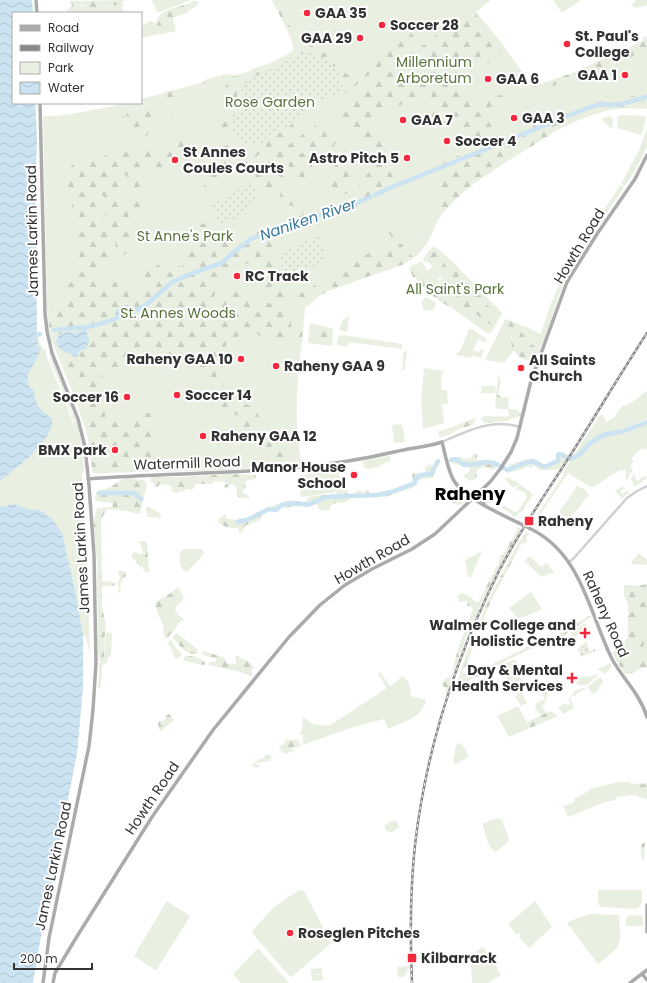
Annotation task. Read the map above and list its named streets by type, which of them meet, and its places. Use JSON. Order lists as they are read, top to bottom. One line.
{"streets":{"main road":["James Larkin Road","Howth Road","Watermill Road","Raheny Road"]},"crossings":[["James Larkin Road","Watermill Road"],["Howth Road","Watermill Road"],["Howth Road","Raheny Road"],["Watermill Road","Raheny Road"]],"districts":["Raheny"],"water":["Naniken River"],"parks":["Millennium Arboretum","Rose Garden","St Anne's Park","All Saint's Park","St. Annes Woods"],"places":{"other":["GAA 35","Soccer 28","GAA 29","St. Paul's College","GAA 1","GAA 6","GAA 3","GAA 7","Soccer 4","Astro Pitch 5","St Annes Coules Courts","RC Track","Raheny GAA 10","Raheny GAA 9","All Saints Church","Soccer 14","Soccer 16","Raheny GAA 12","BMX park","Manor House School","Roseglen Pitches"],"transit":["Raheny","Kilbarrack"],"health":["Walmer College and Holistic Centre","Day & Mental Health Services"]},"legend":["Road","Railway","Park","Water"],"scale_bar":"200 m"}
